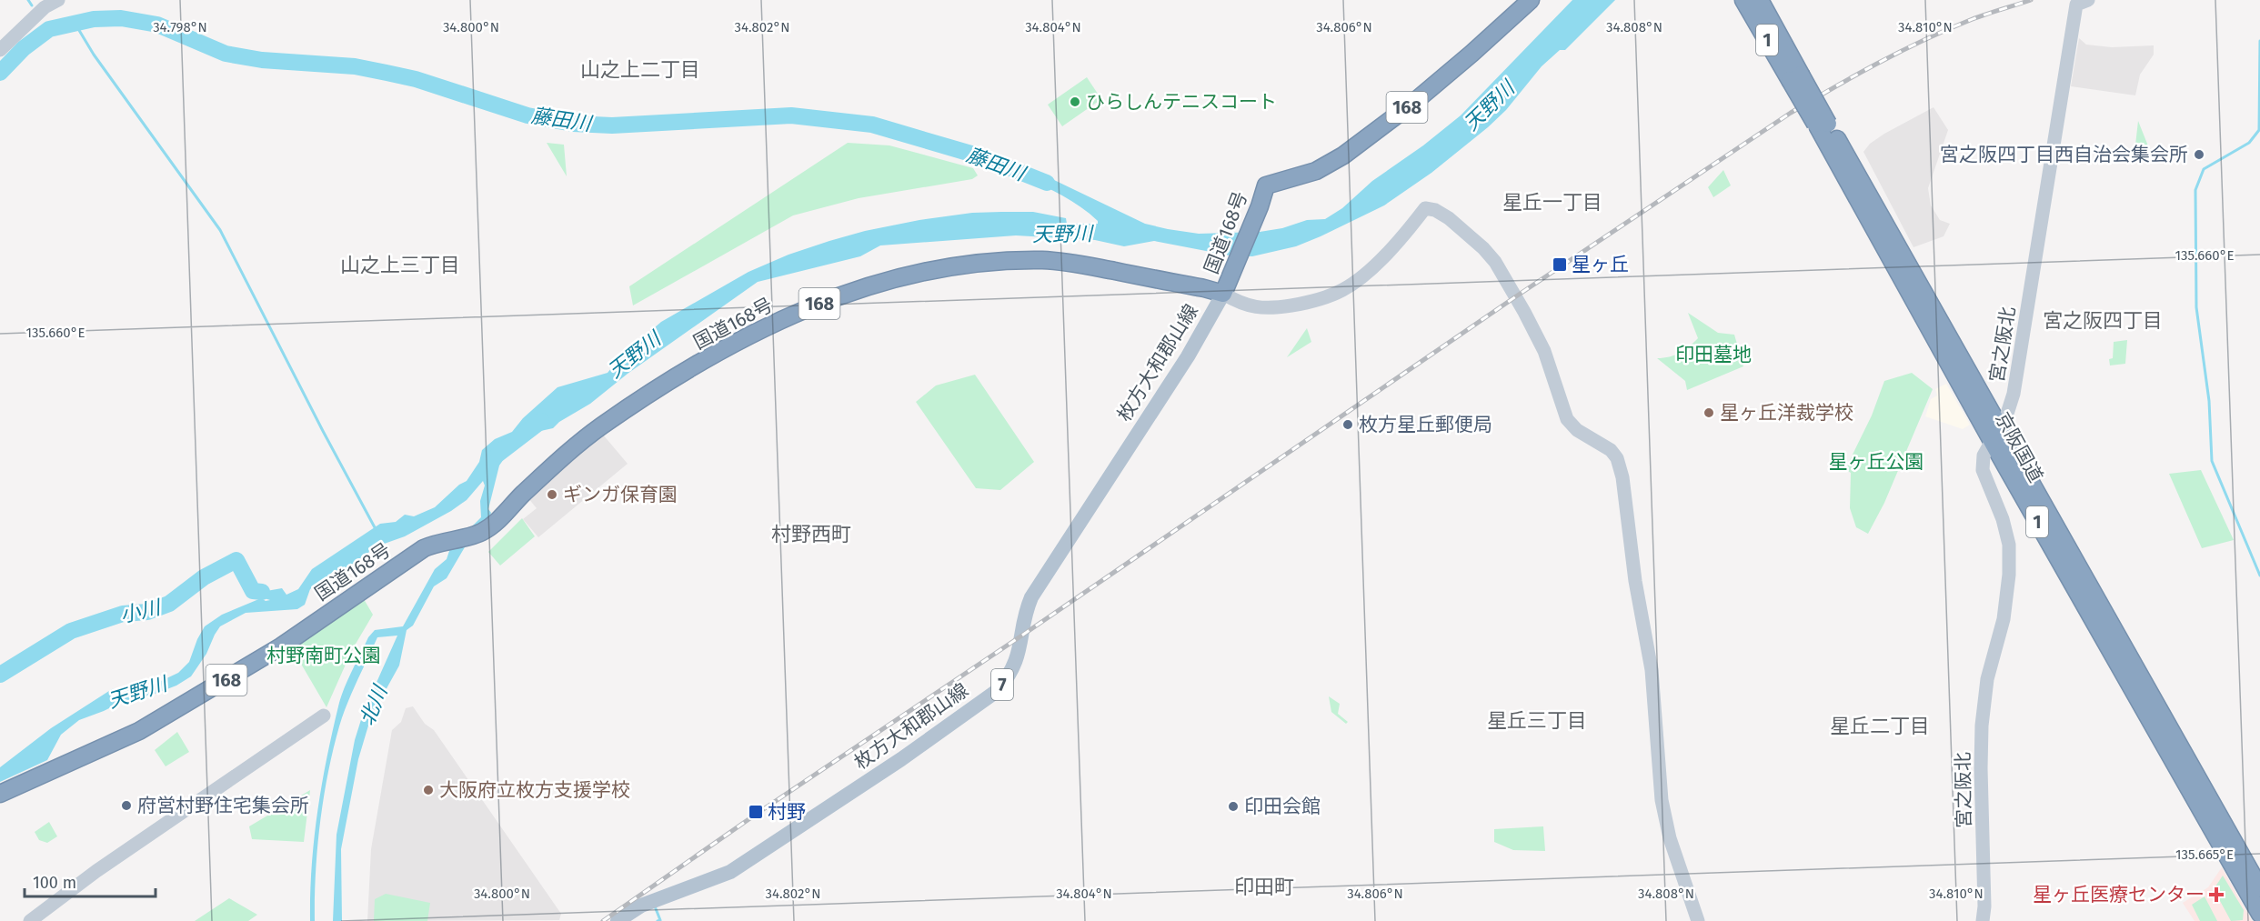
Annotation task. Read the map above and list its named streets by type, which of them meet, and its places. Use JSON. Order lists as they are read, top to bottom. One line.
{"streets":{"highway":["1","168","国道168号","京阪国道"],"main road":["枚方大和郡山線","7"],"street":["宮之阪北"]},"crossings":[["国道168号","枚方大和郡山線"],["宮之阪北","京阪国道"]],"districts":["山之上二丁目","星丘一丁目","山之上三丁目","宮之阪四丁目","村野西町","星丘三丁目","星丘二丁目","印田町"],"water":["天野川","藤田川","小川","北川"],"parks":["印田墓地","星ヶ丘公園","村野南町公園"],"places":{"other":["ひらしんテニスコート","宮之阪四丁目西自治会集会所","星ヶ丘洋裁学校","枚方星丘郵便局","ギンガ保育園","大阪府立枚方支援学校","府営村野住宅集会所","印田会館"],"transit":["星ヶ丘","村野"],"health":["星ヶ丘医療センター"]},"scale_bar":"100 m","coordinates":["34.798°N","34.800°N","34.802°N","34.804°N","34.806°N","34.808°N","34.810°N","135.660°E","135.665°E"]}
